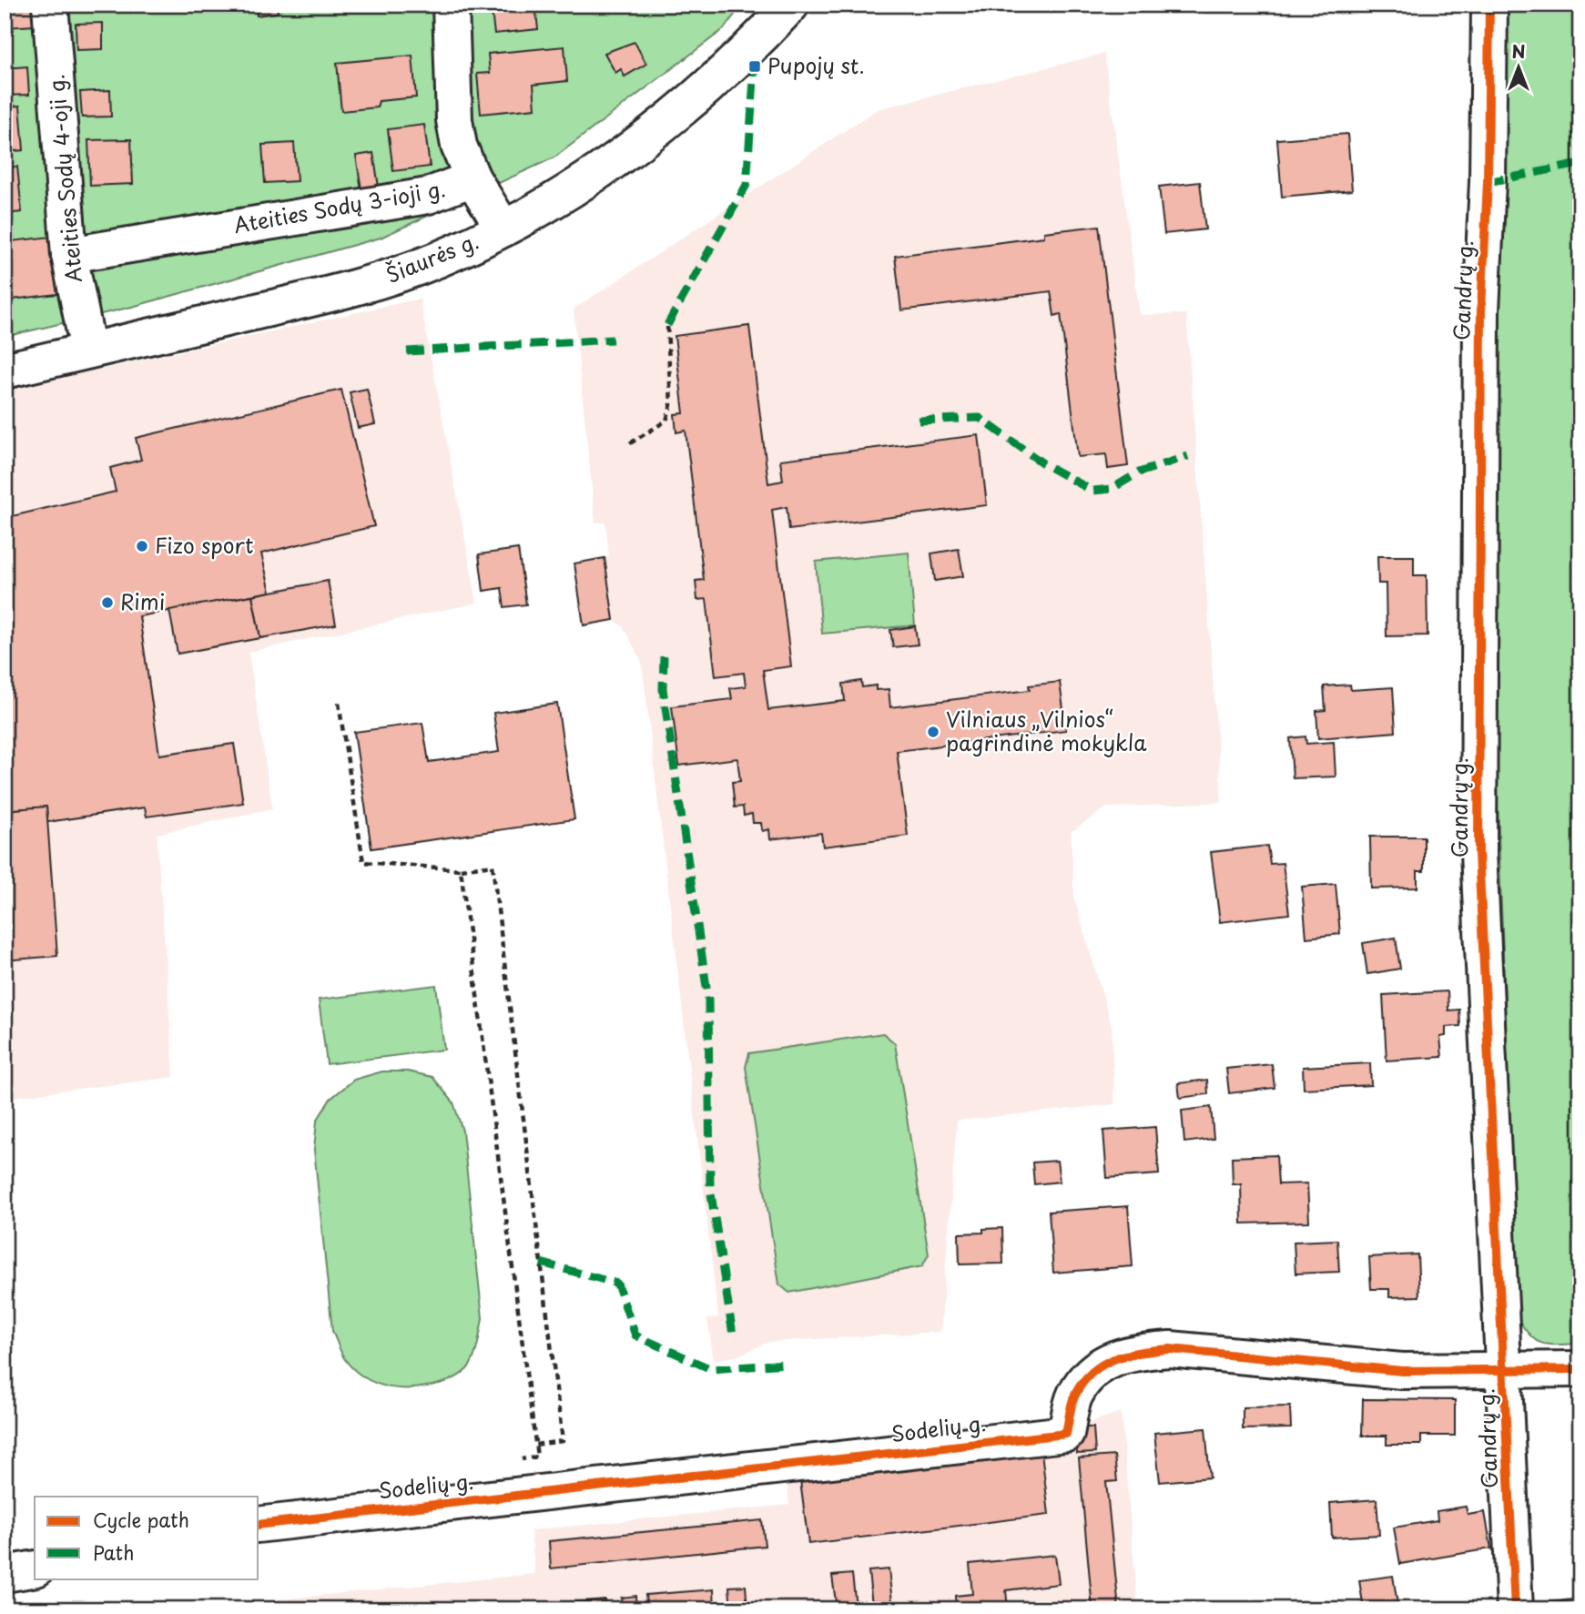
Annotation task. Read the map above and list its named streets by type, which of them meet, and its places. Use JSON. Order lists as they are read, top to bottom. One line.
{"streets":{"street":["Ateities Sodų 4-oji g.","Ateities Sodų 3-ioji g.","Šiaurės g.","Gandrų g.","Sodelių g."]},"crossings":[["Ateities Sodų 4-oji g.","Ateities Sodų 3-ioji g."],["Ateities Sodų 4-oji g.","Šiaurės g."],["Gandrų g.","Sodelių g."]],"places":{"transit":["Pupojų st."],"other":["Fizo sport","Rimi","Vilniaus „Vilnios“ pagrindinė mokykla"]},"legend":["Cycle path","Path"],"north":"top"}
